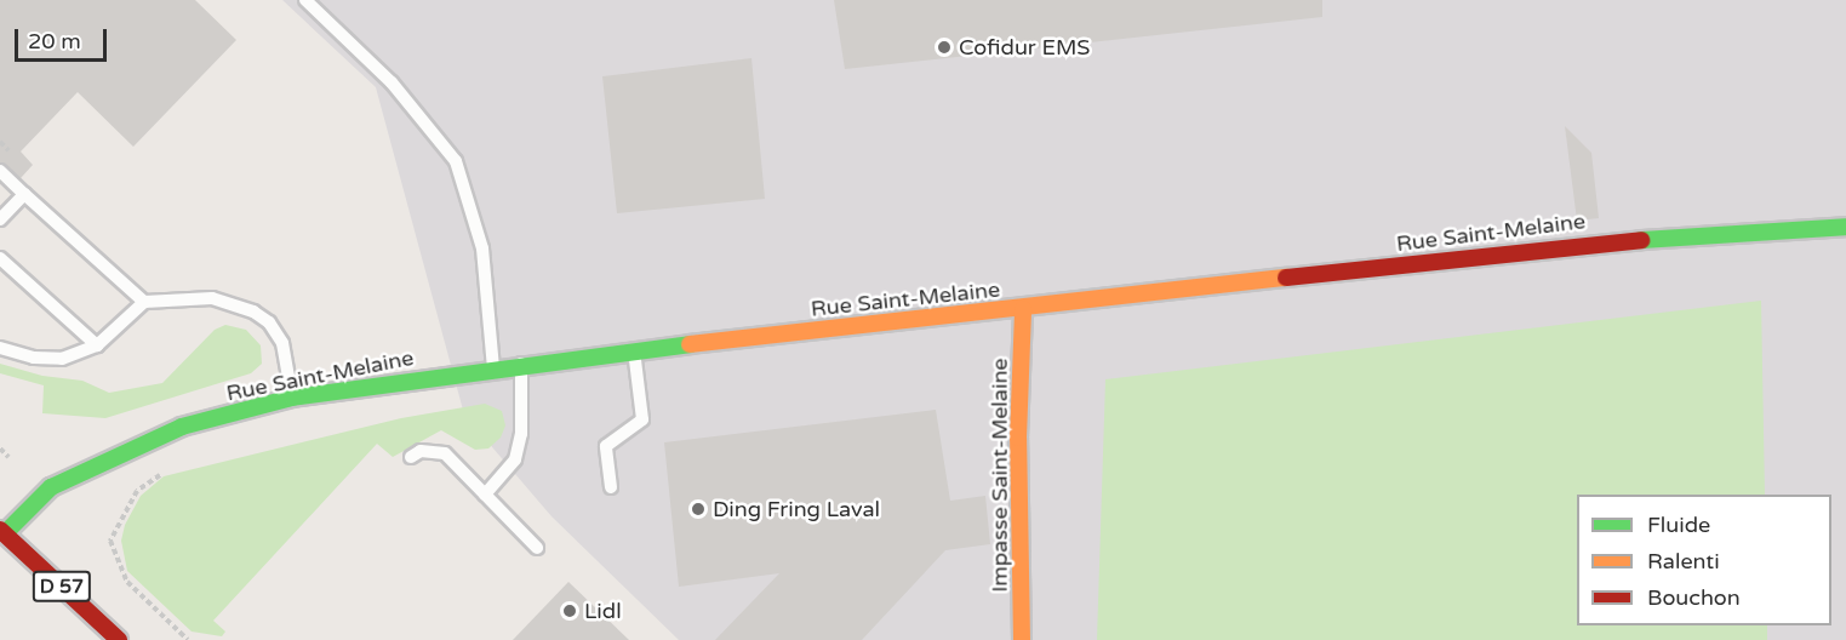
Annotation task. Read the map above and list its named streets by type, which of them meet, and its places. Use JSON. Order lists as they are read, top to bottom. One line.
{"streets":{"main road":["Rue Saint-Melaine","Impasse Saint-Melaine","D 57"]},"crossings":[["Rue Saint-Melaine","Impasse Saint-Melaine"],["Rue Saint-Melaine","D 57"]],"places":["Cofidur EMS","Ding Fring Laval","Lidl"],"legend":["Fluide","Ralenti","Bouchon"],"scale_bar":"20 m"}
